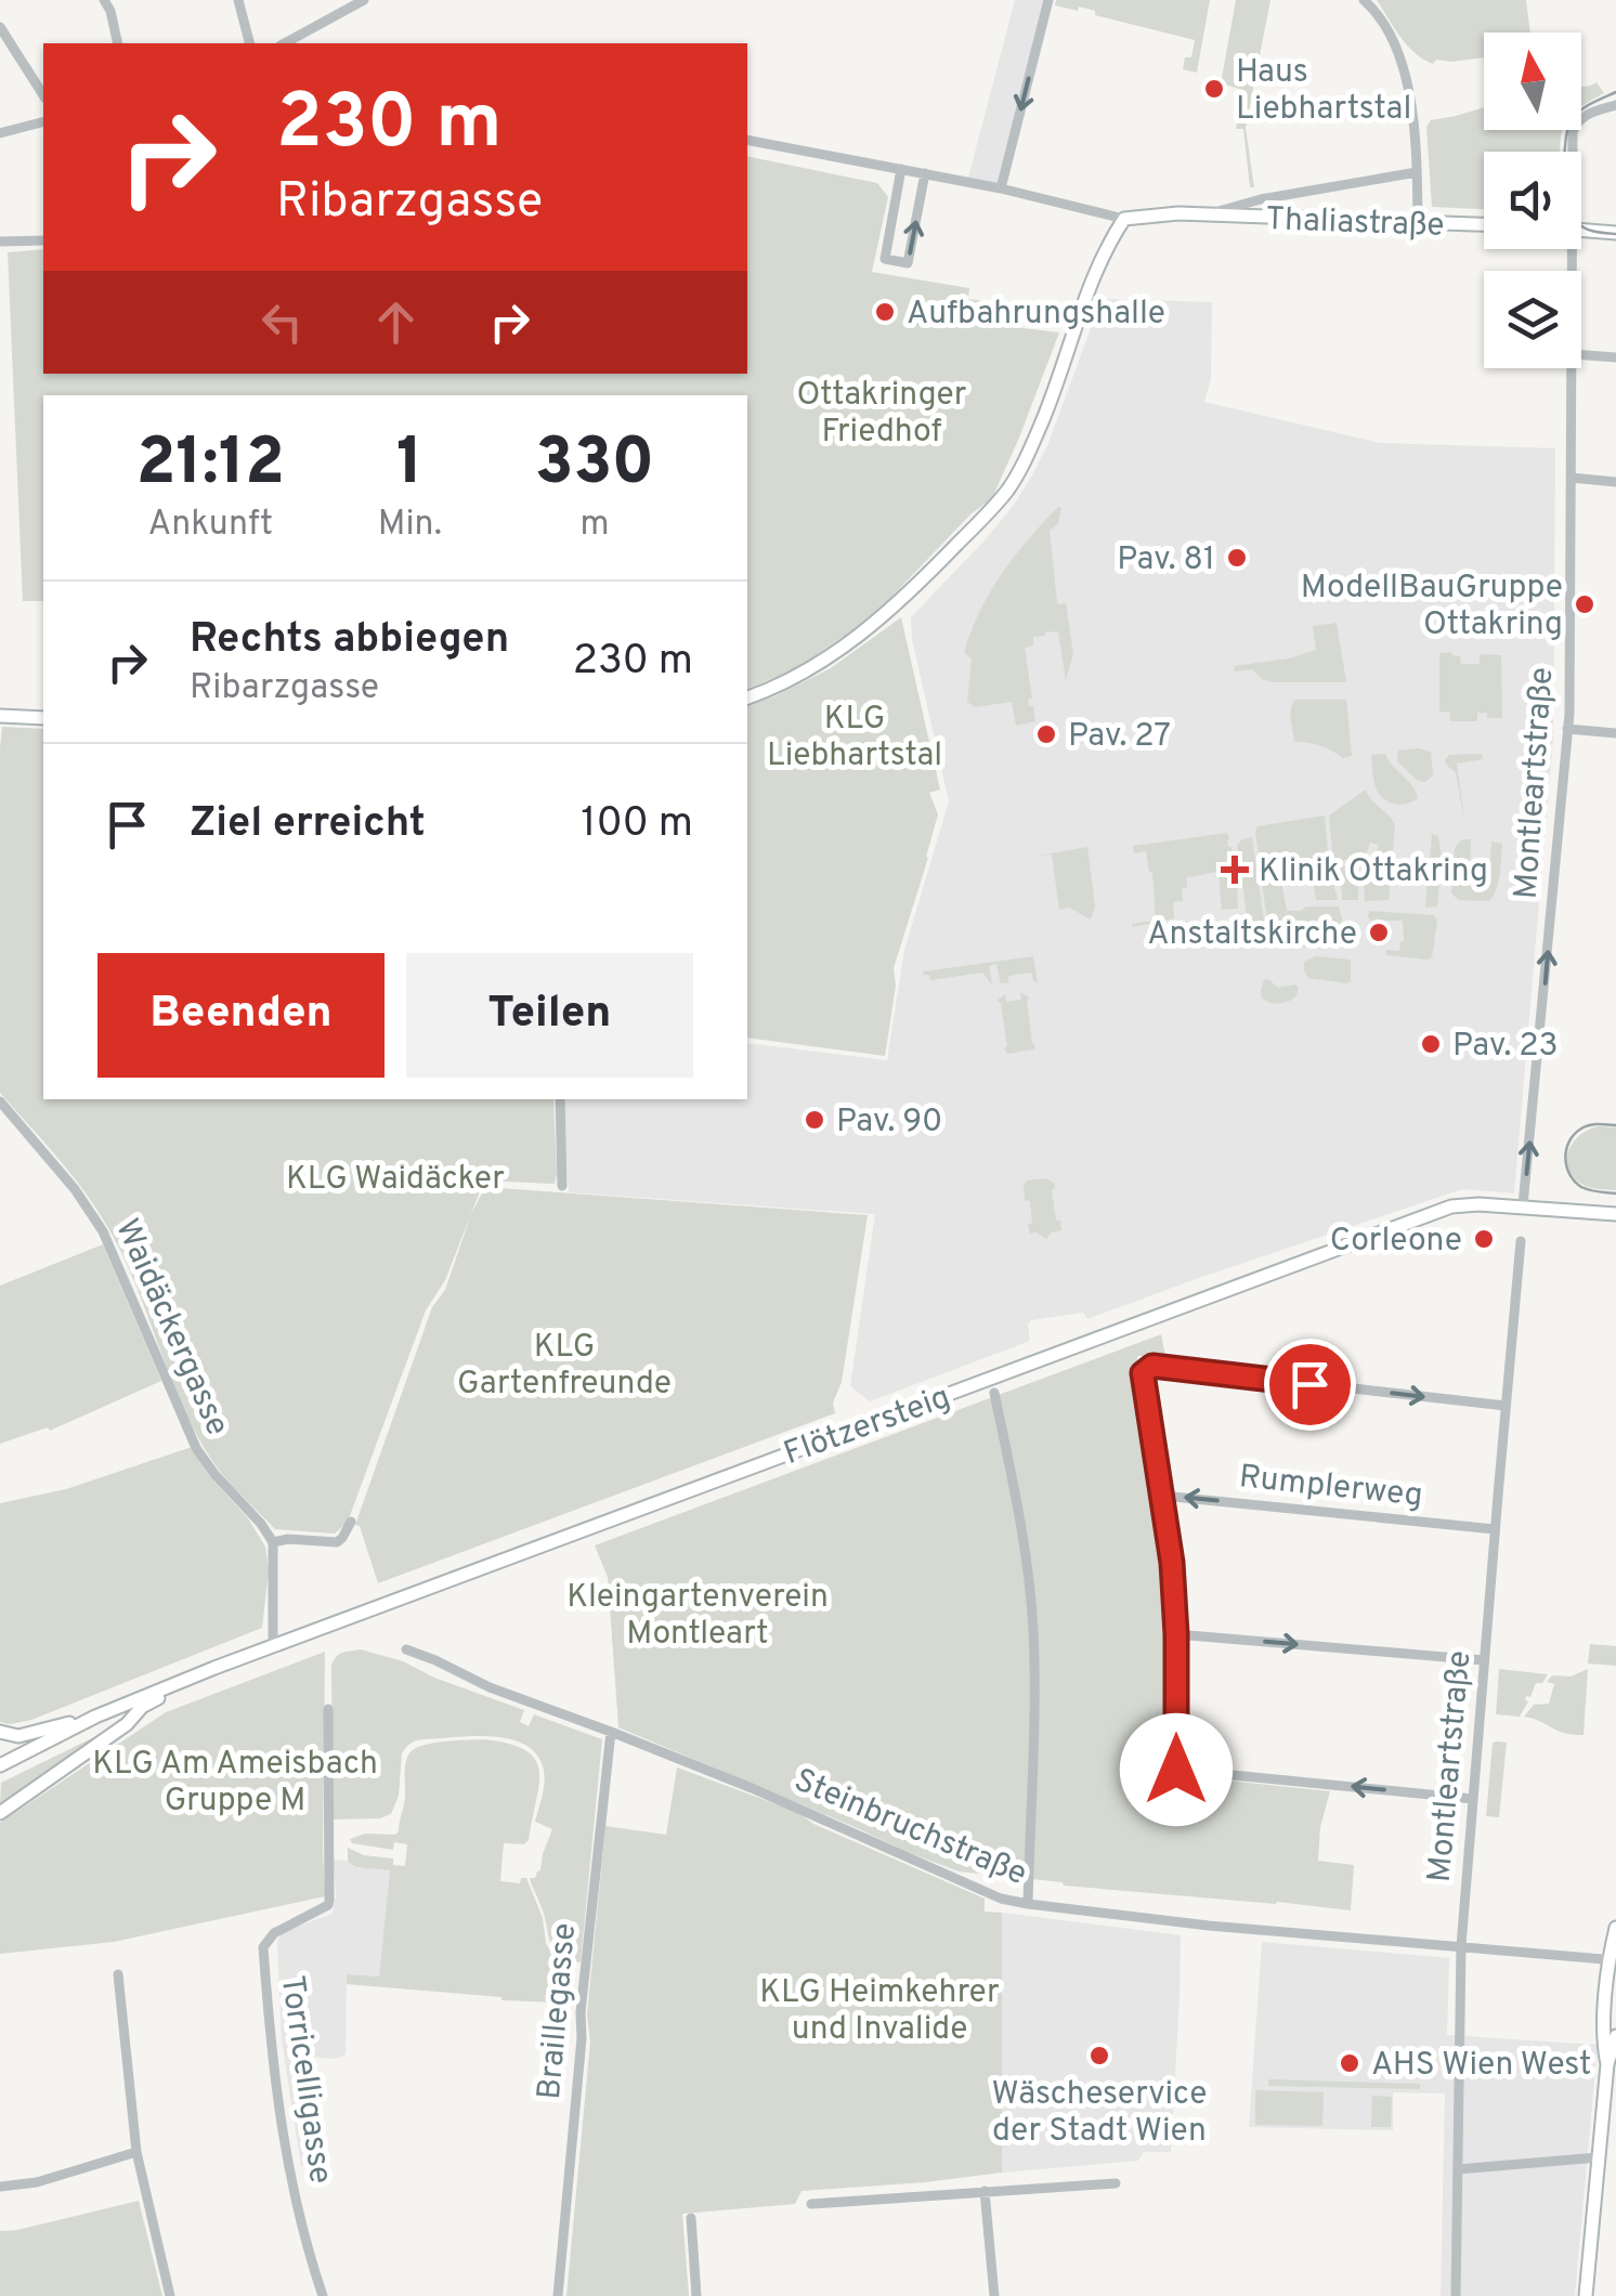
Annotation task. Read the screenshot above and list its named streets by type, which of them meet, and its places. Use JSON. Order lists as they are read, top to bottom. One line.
{"streets":{"main road":["Thaliastraße","Flötzersteig"],"street":["Montleartstraße","Waidäckergasse","Rumplerweg","Steinbruchstraße","Braillegasse","Torricelligasse"]},"crossings":[["Montleartstraße","Flötzersteig"],["Montleartstraße","Rumplerweg"],["Montleartstraße","Steinbruchstraße"],["Steinbruchstraße","Braillegasse"]],"one_way":["Rumplerweg"],"parks":["Ottakringer Friedhof","KLG Liebhartstal","KLG Waidäcker","KLG Gartenfreunde","Kleingartenverein Montleart","KLG Am Ameisbach Gruppe M","KLG Heimkehrer und Invalide"],"places":{"other":["Haus Liebhartstal","Aufbahrungshalle","Pav. 81","ModellBauGruppe Ottakring","Pav. 27","Anstaltskirche","Pav. 23","Pav. 90","Corleone","Wäscheservice der Stadt Wien","AHS Wien West"],"health":["Klinik Ottakring"]},"north":"top","page":{"turn":["230 m","Ribarzgasse"],"eta":["21:12","Ankunft","1","Min.","330","m"],"list":[{"name":"Rechts abbiegen","note":"Ribarzgasse","value":"230 m"},{"name":"Ziel erreicht","value":"100 m"}],"buttons":["Beenden","Teilen"]}}
